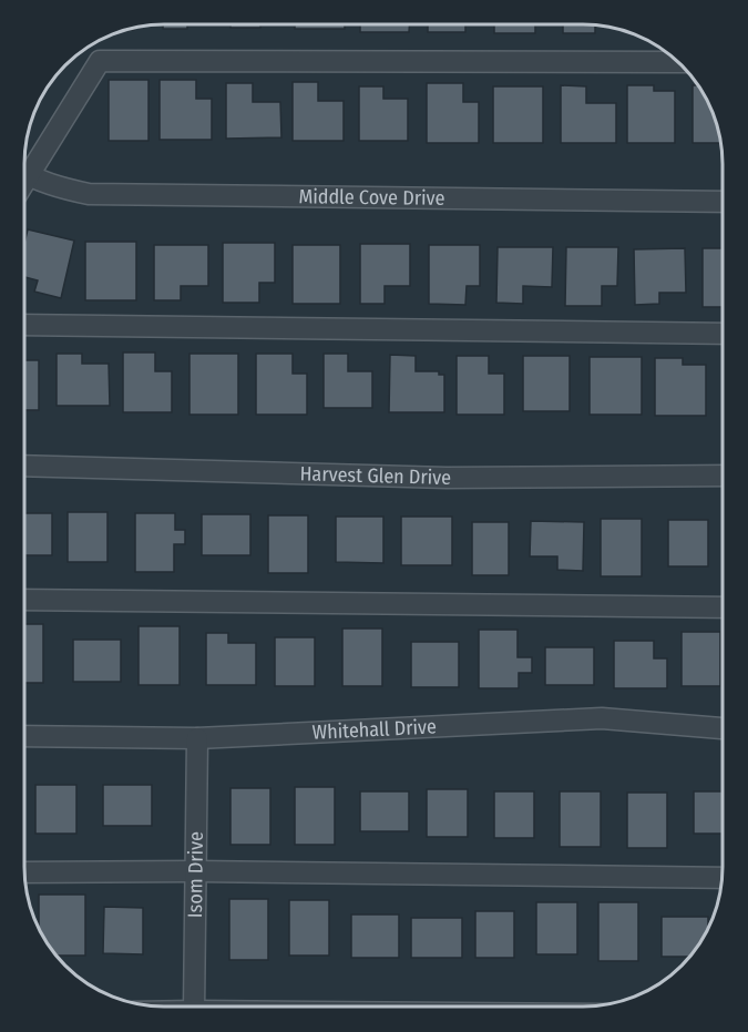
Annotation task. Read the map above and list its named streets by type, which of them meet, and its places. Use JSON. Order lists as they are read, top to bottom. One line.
{"streets":{"street":["Middle Cove Drive","Harvest Glen Drive","Whitehall Drive","Isom Drive"]},"crossings":[["Whitehall Drive","Isom Drive"]]}
